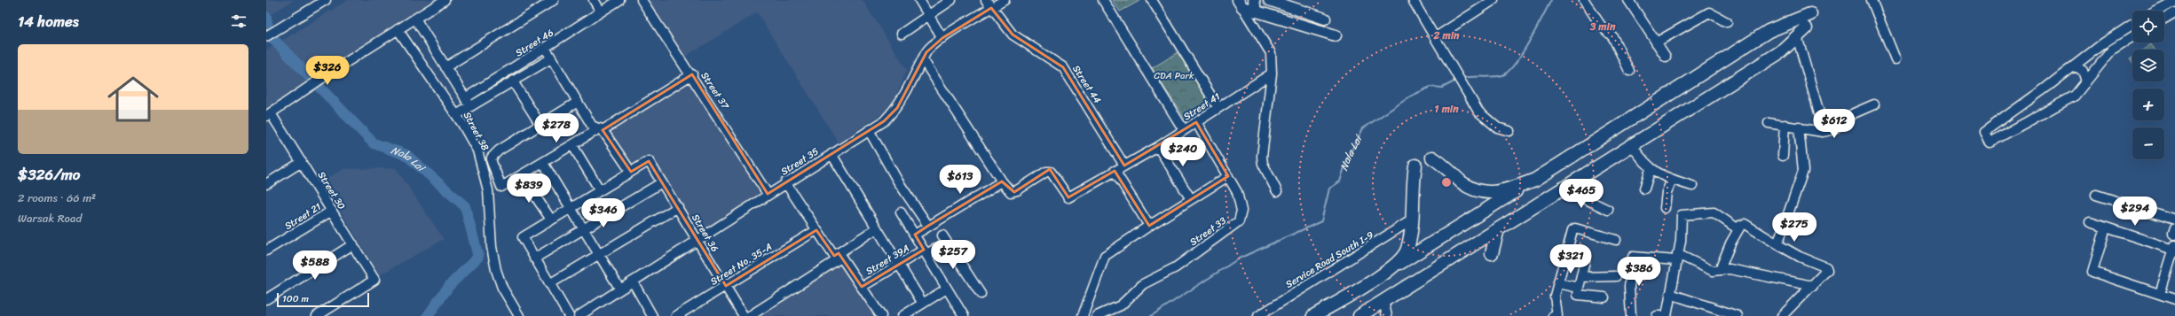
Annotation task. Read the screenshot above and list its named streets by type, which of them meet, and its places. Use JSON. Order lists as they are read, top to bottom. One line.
{"streets":{"street":["Street 46","Street 44","Street 37","Street 41","Street 38","Street 35","Street 30","Street 21","Street 33","Street 36","Street 39A","Service Road South I-9","Street No. 35-A"]},"crossings":[["Street 44","Street 41"],["Street 44","Street 35"],["Street 37","Street 35"],["Street 41","Street 33"],["Street 35","Street 36"],["Street 30","Street 21"],["Street 36","Street No. 35-A"]],"water":["Nala Lai"],"parks":["CDA Park"],"scale_bar":"100 m","page":{"heading":"14 homes","map_buttons":["+","−"],"list":[{"name":"$326/mo","note":"2 rooms · 66 m² · Warsak Road"}],"price":["$326","$612","$278","$240","$613","$839","$465","$294","$346","$275","$257","$321","$588","$386"],"scale":"100 m"},"rings":["3 min","2 min","1 min"]}
